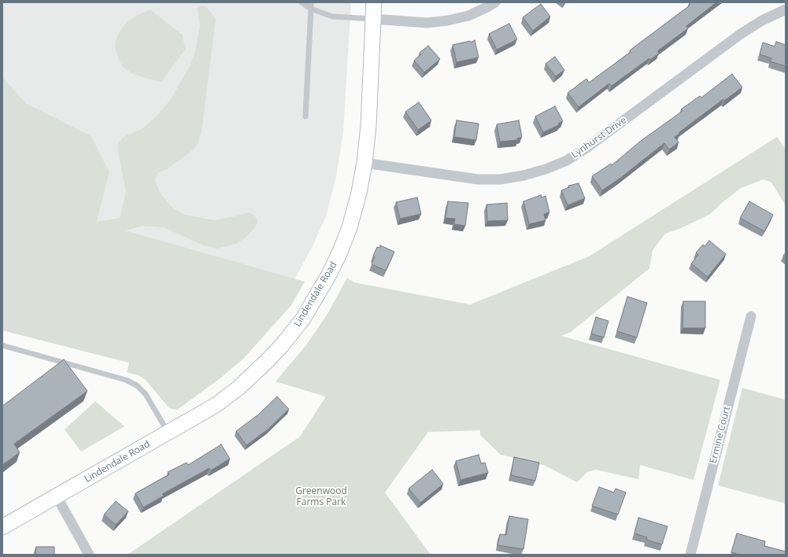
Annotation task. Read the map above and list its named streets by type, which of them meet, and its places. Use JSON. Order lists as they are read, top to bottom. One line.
{"streets":{"street":["Lynhurst Drive","Lindendale Road","Ermine Court"]},"crossings":[["Lynhurst Drive","Lindendale Road"]],"parks":["Greenwood Farms Park"]}
